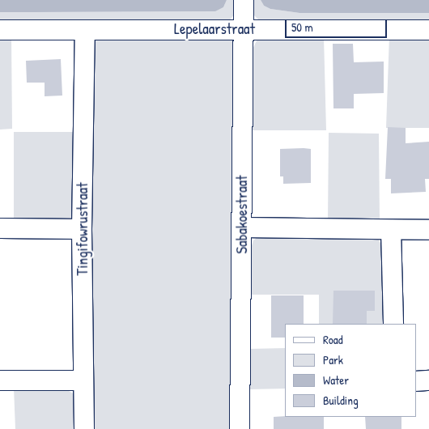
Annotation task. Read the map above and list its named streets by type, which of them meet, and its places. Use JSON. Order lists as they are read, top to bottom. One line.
{"streets":{"street":["Lepelaarstraat","Sabakoestraat","Tingifowrustraat"]},"crossings":[["Lepelaarstraat","Sabakoestraat"],["Lepelaarstraat","Tingifowrustraat"]],"legend":["Road","Park","Water","Building"],"scale_bar":"50 m"}
